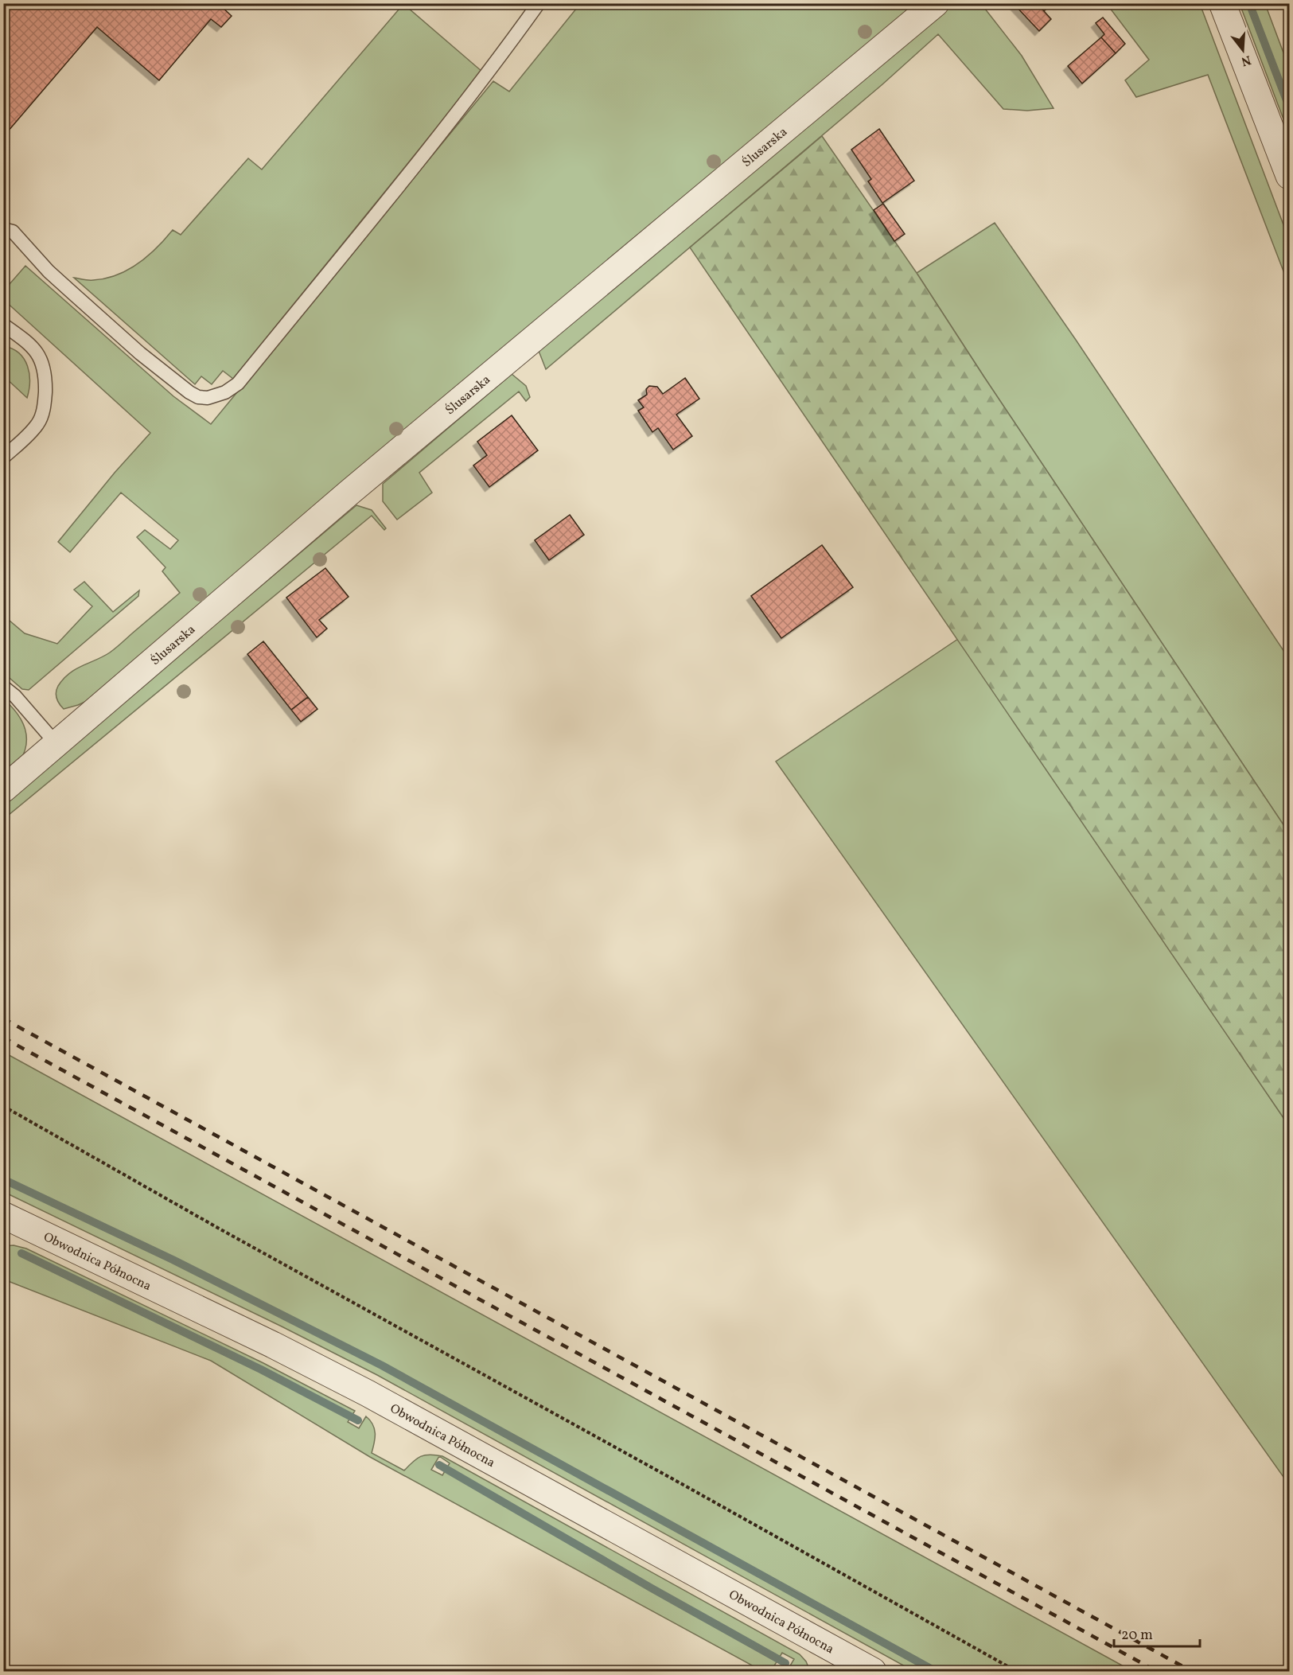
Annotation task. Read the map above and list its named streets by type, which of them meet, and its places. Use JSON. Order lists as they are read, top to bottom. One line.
{"streets":{"street":["Ślusarska","Obwodnica Północna"]},"scale_bar":"20 m","north":"bottom"}
